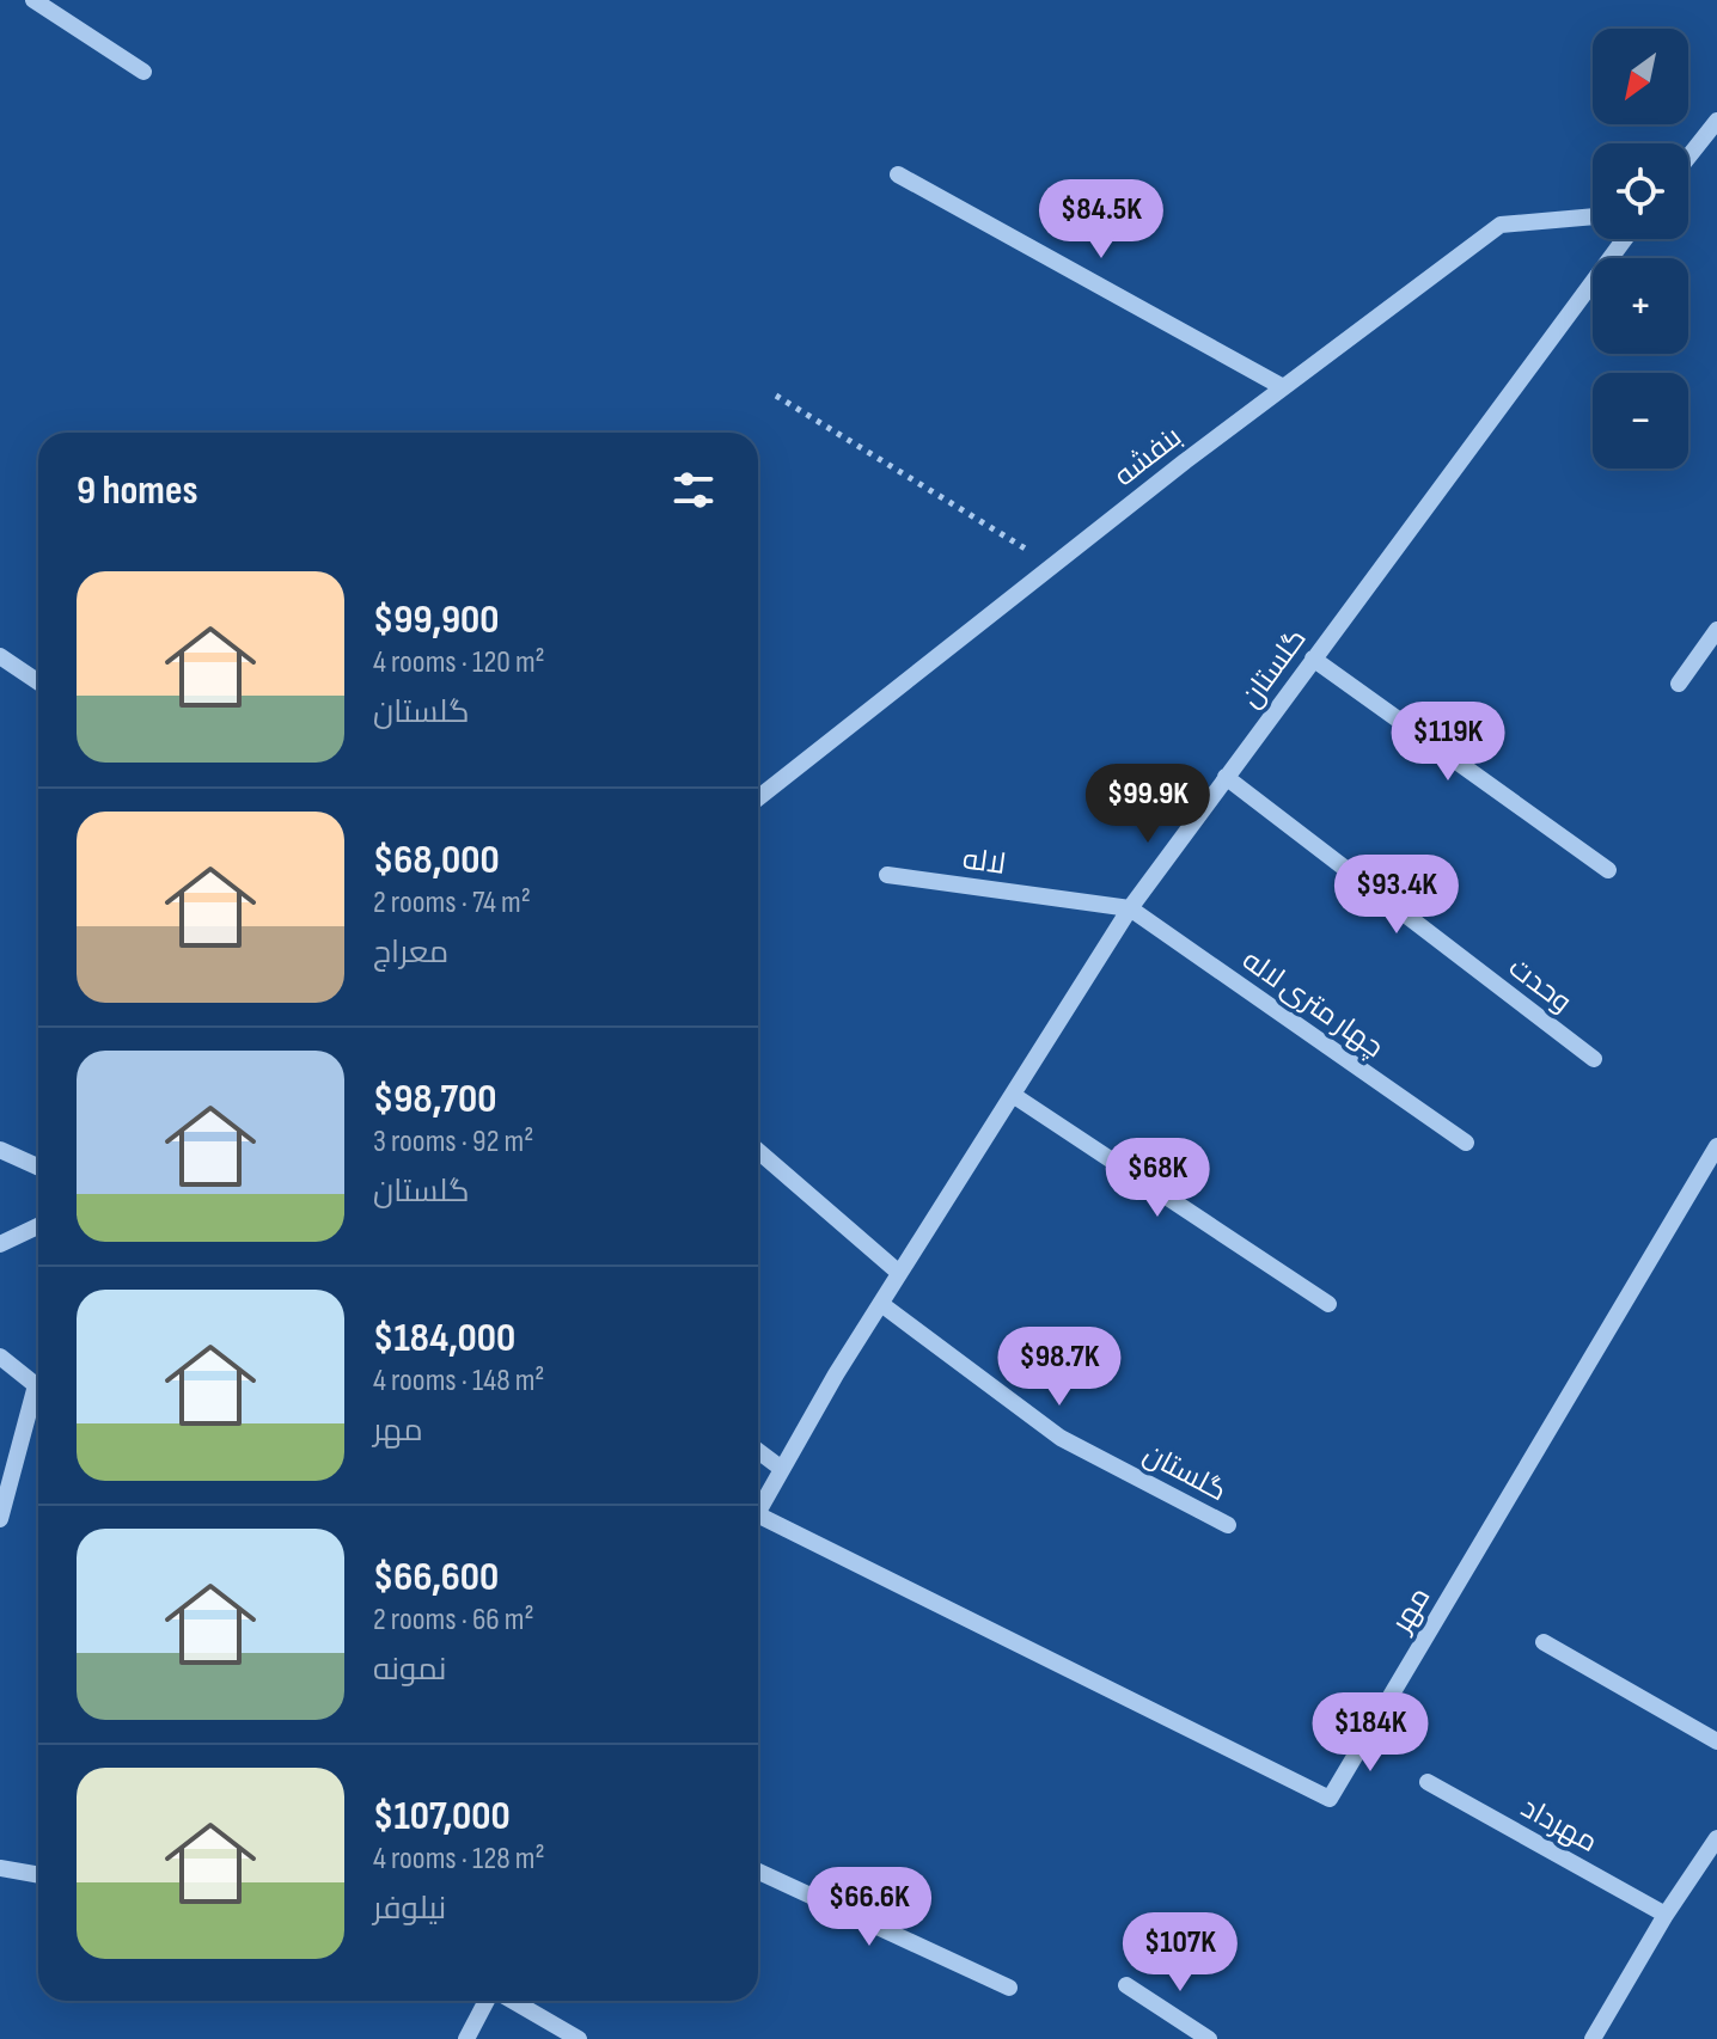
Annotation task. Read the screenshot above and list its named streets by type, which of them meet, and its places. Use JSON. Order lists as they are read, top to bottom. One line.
{"streets":{"street":["بنفشه","گلستان","لاله","وحدت","چهار متری لاله","مهر","مهرداد"]},"crossings":[["گلستان","لاله"],["گلستان","وحدت"],["گلستان","چهار متری لاله"],["لاله","چهار متری لاله"]],"north":"bottom left","page":{"map_buttons":["+","−"],"price":["$84.5K","$119K","$99.9K","$93.4K","$68K","$98.7K","$184K","$66.6K","$107K"],"heading":"9 homes","list":[{"name":"$99,900","note":"4 rooms · 120 m² · گلستان"},{"name":"$68,000","note":"2 rooms · 74 m² · معراج"},{"name":"$98,700","note":"3 rooms · 92 m² · گلستان"},{"name":"$184,000","note":"4 rooms · 148 m² · مهر"},{"name":"$66,600","note":"2 rooms · 66 m² · نمونه"},{"name":"$107,000","note":"4 rooms · 128 m² · نیلوفر"}]}}
